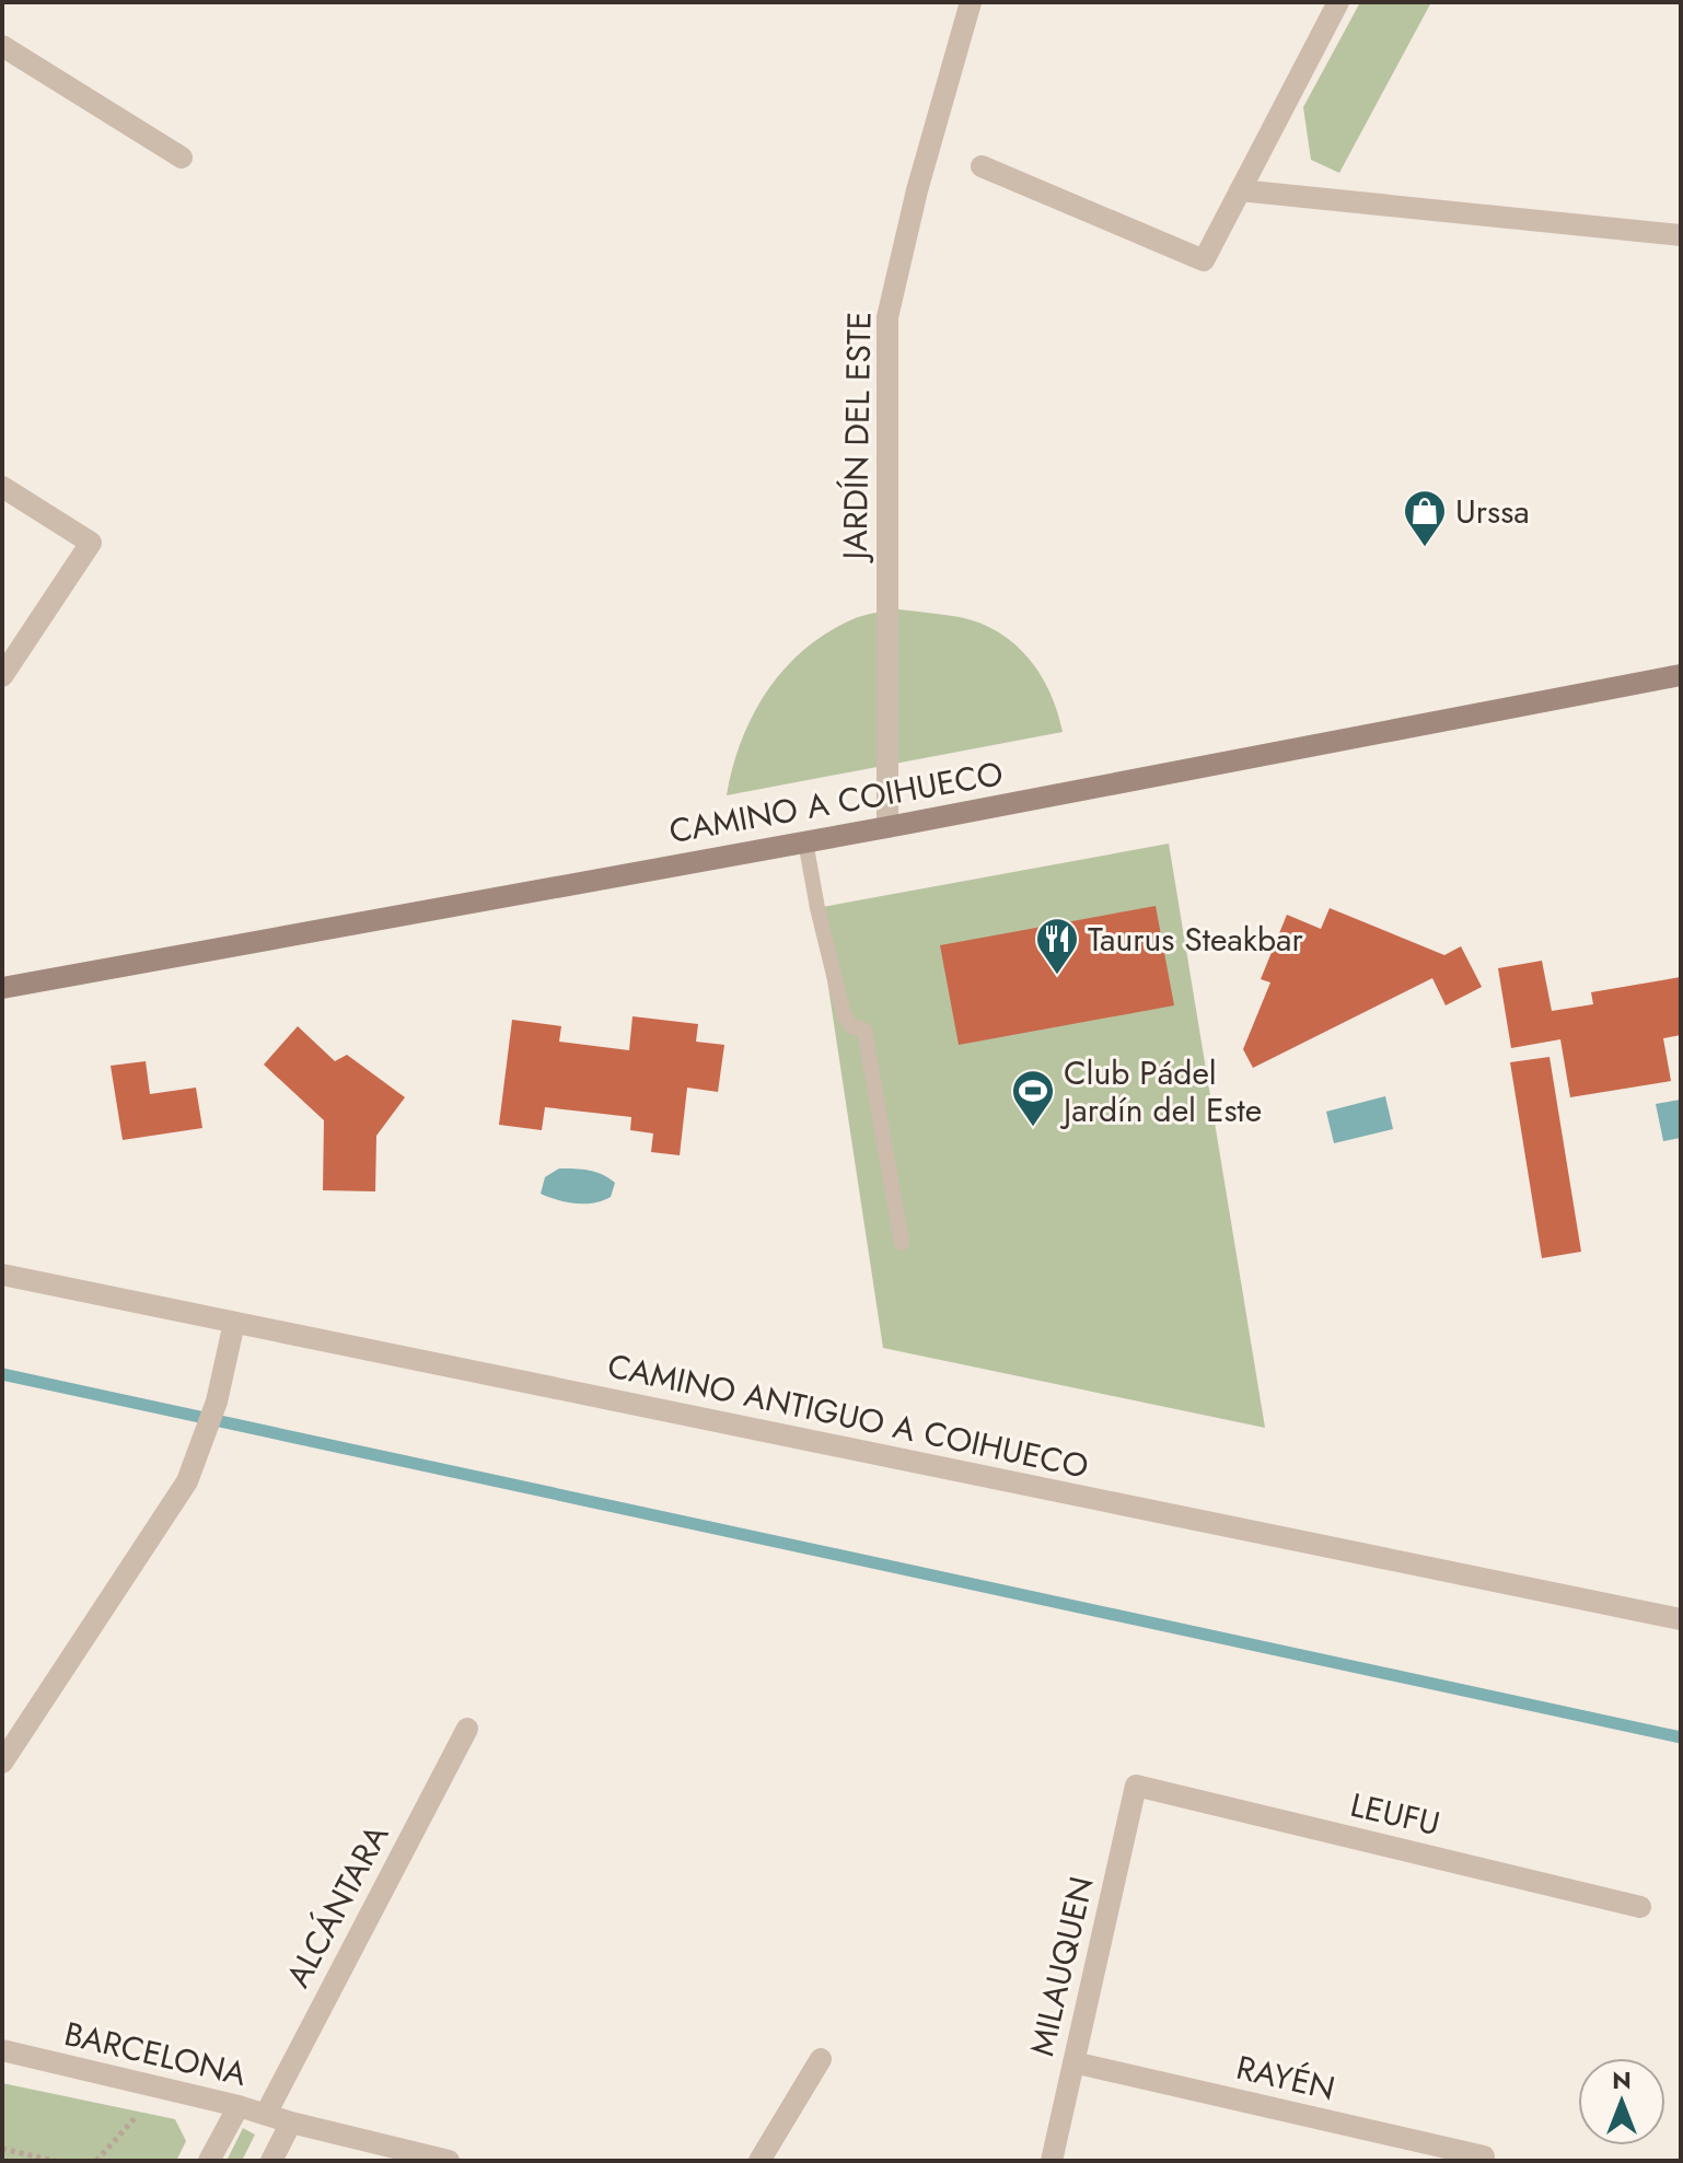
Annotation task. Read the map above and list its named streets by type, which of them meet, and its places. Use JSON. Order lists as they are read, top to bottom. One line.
{"streets":{"main road":["CAMINO A COIHUECO"],"street":["JARDÍN DEL ESTE","CAMINO ANTIGUO A COIHUECO","LEUFU","ALCÁNTARA","MILAUQUEN","BARCELONA","RAYÉN"]},"crossings":[["JARDÍN DEL ESTE","CAMINO A COIHUECO"],["LEUFU","MILAUQUEN"],["ALCÁNTARA","BARCELONA"],["MILAUQUEN","RAYÉN"]],"places":{"shop":["Urssa"],"restaurant":["Taurus Steakbar"],"sports":["Club Pádel Jardín del Este"]},"north":"top"}
